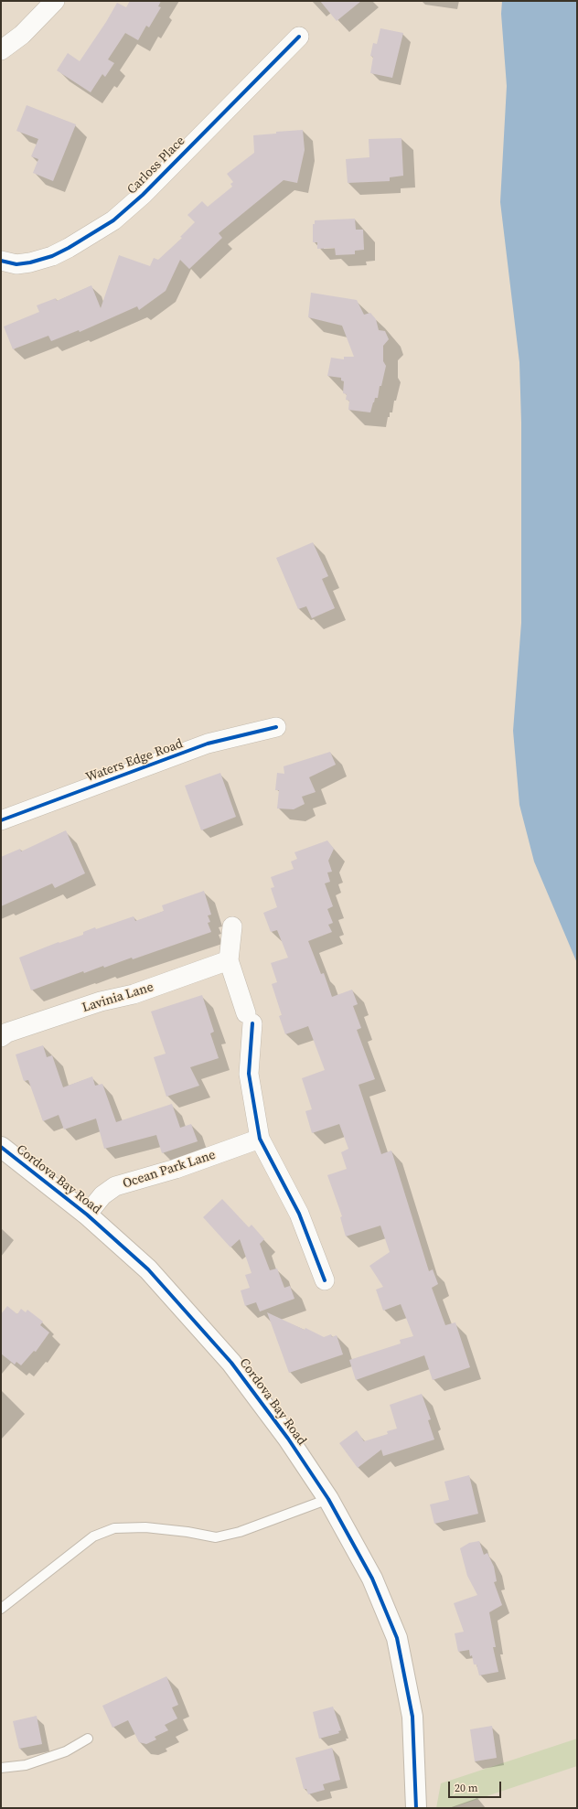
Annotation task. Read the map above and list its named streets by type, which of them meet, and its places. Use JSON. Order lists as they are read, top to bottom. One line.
{"streets":{"main road":["Cordova Bay Road"],"street":["Carloss Place","Waters Edge Road","Lavinia Lane","Ocean Park Lane"]},"crossings":[["Ocean Park Lane","Cordova Bay Road"]],"scale_bar":"20 m"}
